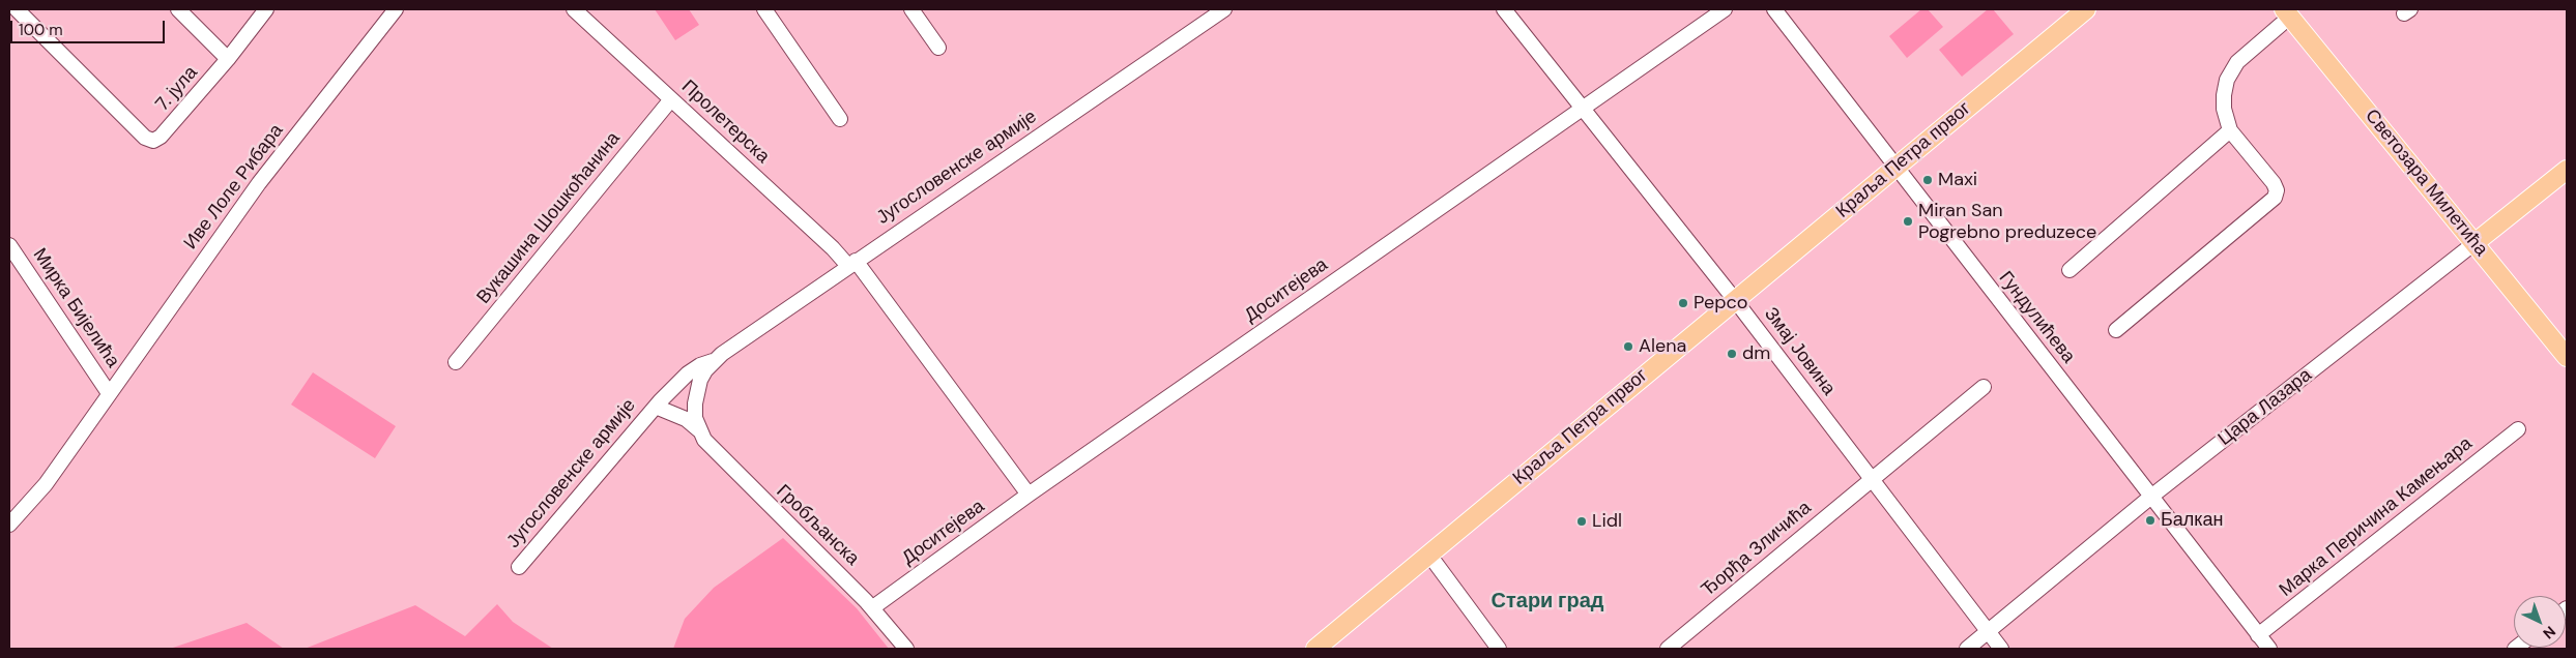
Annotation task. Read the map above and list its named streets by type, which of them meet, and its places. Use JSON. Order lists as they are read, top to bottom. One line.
{"streets":{"main road":["Краља Петра првог","Светозара Милетића","Цара Лазара"],"street":["7. јула","Пролетерска","Југословенске армије","Иве Лоле Рибара","Вукашина Шошкоћанина","Доситејева","Мирка Бијелића","Гундулићева","Змај Јовина","Марка Перичина Камењара","Гробљанска","Ђорђа Зличића"]},"crossings":[["Пролетерска","Југословенске армије"],["Пролетерска","Вукашина Шошкоћанина"],["Пролетерска","Доситејева"],["Краља Петра првог","Гундулићева"],["Краља Петра првог","Змај Јовина"],["Југословенске армије","Гробљанска"],["Светозара Милетића","Цара Лазара"],["Иве Лоле Рибара","Мирка Бијелића"],["Доситејева","Змај Јовина"],["Доситејева","Гробљанска"],["Гундулићева","Цара Лазара"],["Гундулићева","Марка Перичина Камењара"],["Змај Јовина","Цара Лазара"],["Змај Јовина","Ђорђа Зличића"]],"districts":["Стари град"],"places":["Maxi","Miran San Pogrebno preduzece","Pepco","Alena","dm","Балкан","Lidl"],"scale_bar":"100 m","north":"bottom right"}
